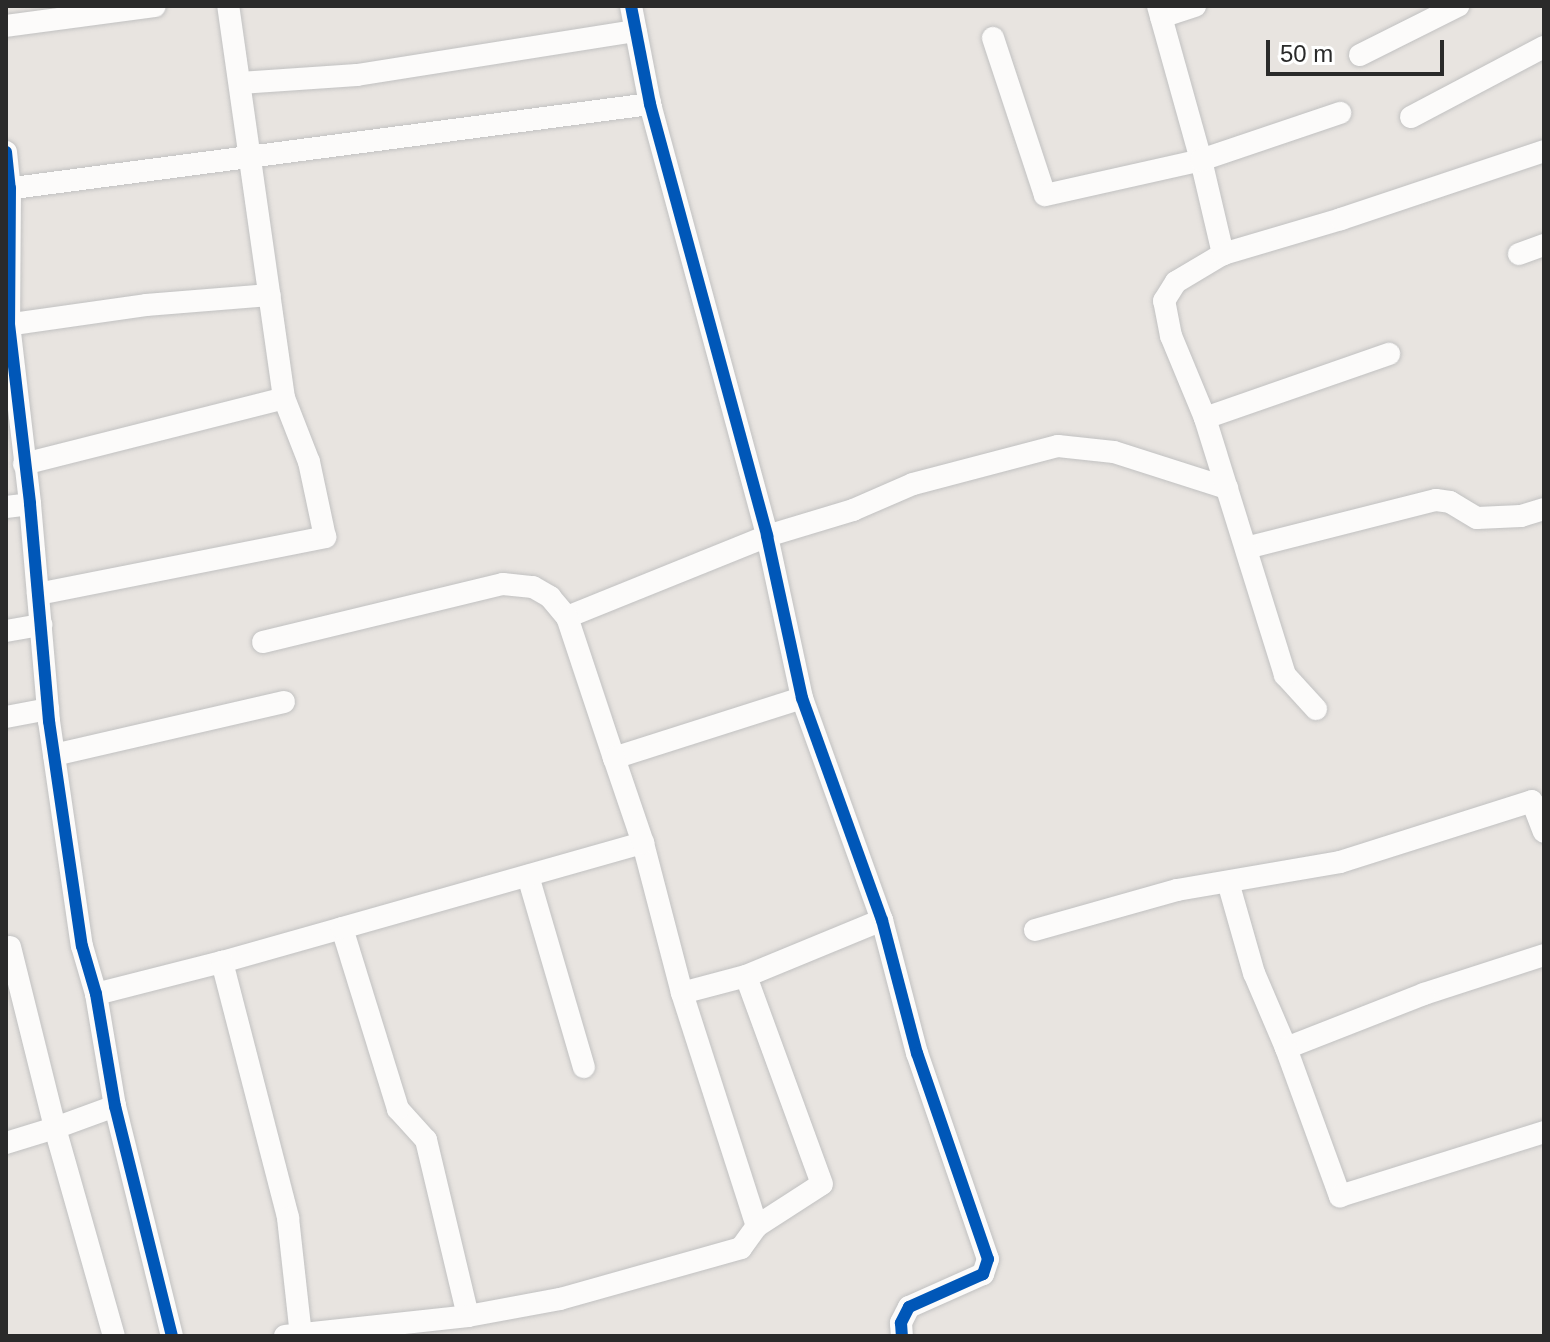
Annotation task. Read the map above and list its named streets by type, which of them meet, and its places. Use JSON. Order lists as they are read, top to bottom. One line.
{"scale_bar":"50 m"}
